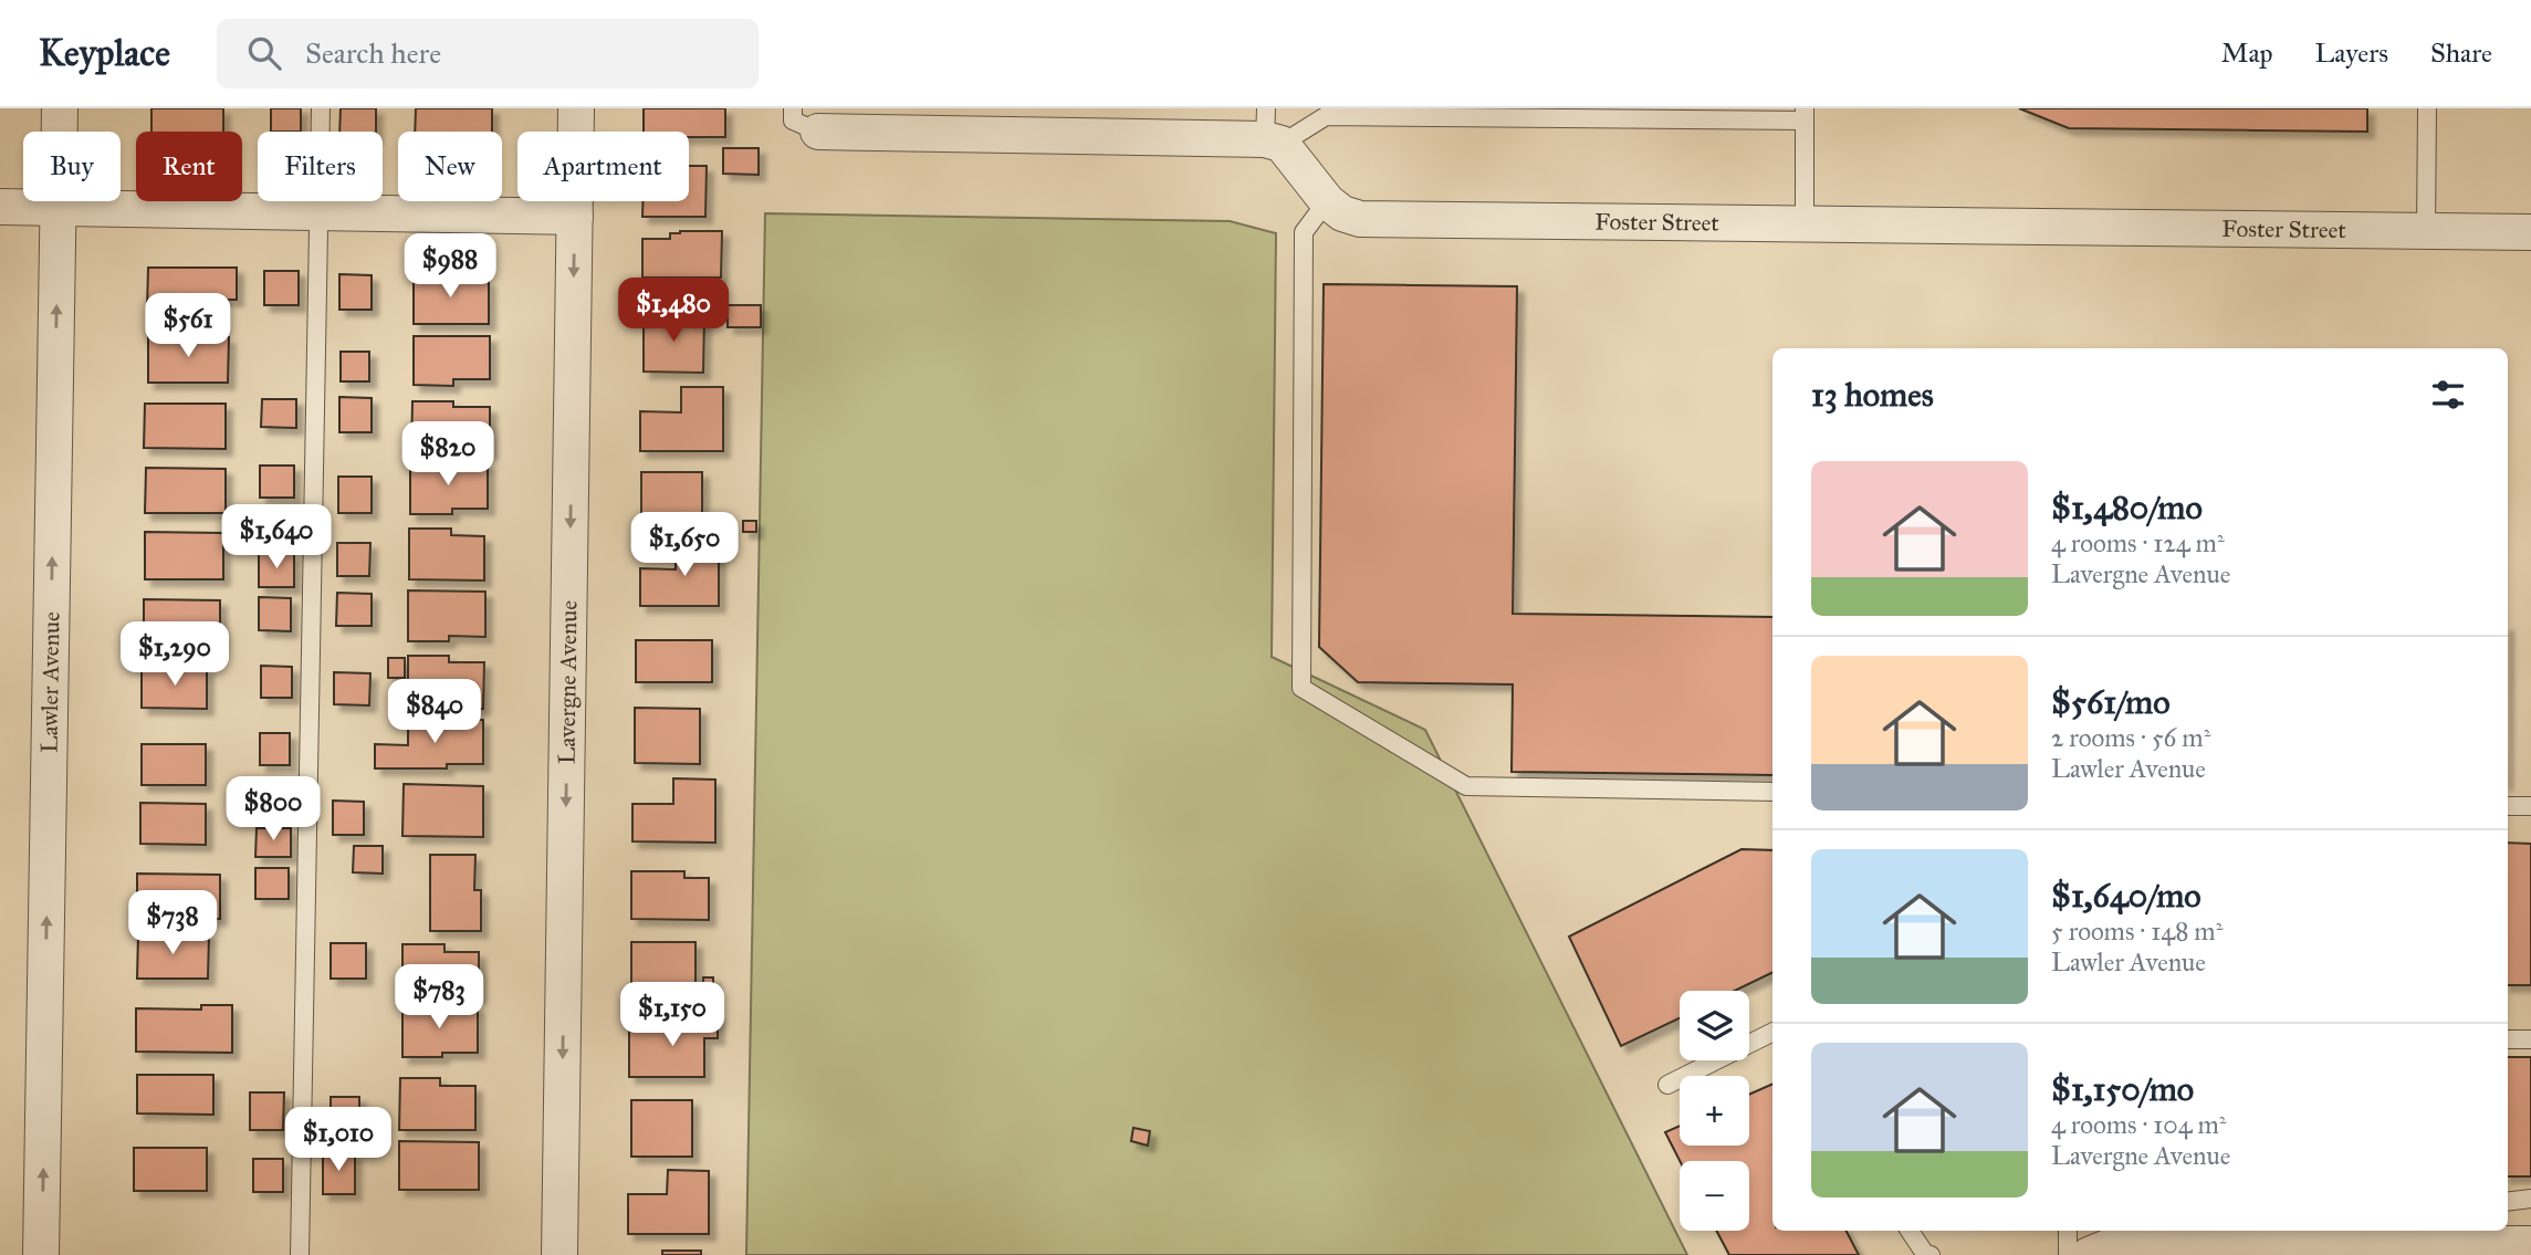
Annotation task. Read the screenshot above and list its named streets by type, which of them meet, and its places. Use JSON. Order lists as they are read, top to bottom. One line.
{"streets":{"street":["Foster Street","Lawler Avenue","Lavergne Avenue"]},"one_way":["Lawler Avenue","Lavergne Avenue"],"page":{"header":"Keyplace","search":"Search here","nav":["Map","Layers","Share"],"chip":["Buy","Rent","Filters","New","Apartment"],"price":["$988","$1,480","$561","$820","$1,640","$1,650","$1,290","$840","$800","$738","$783","$1,150","$1,010"],"heading":"13 homes","list":[{"name":"$1,480/mo","note":"4 rooms · 124 m² · Lavergne Avenue"},{"name":"$561/mo","note":"2 rooms · 56 m² · Lawler Avenue"},{"name":"$1,640/mo","note":"5 rooms · 148 m² · Lawler Avenue"},{"name":"$1,150/mo","note":"4 rooms · 104 m² · Lavergne Avenue"}],"map_buttons":["+","−"]}}
